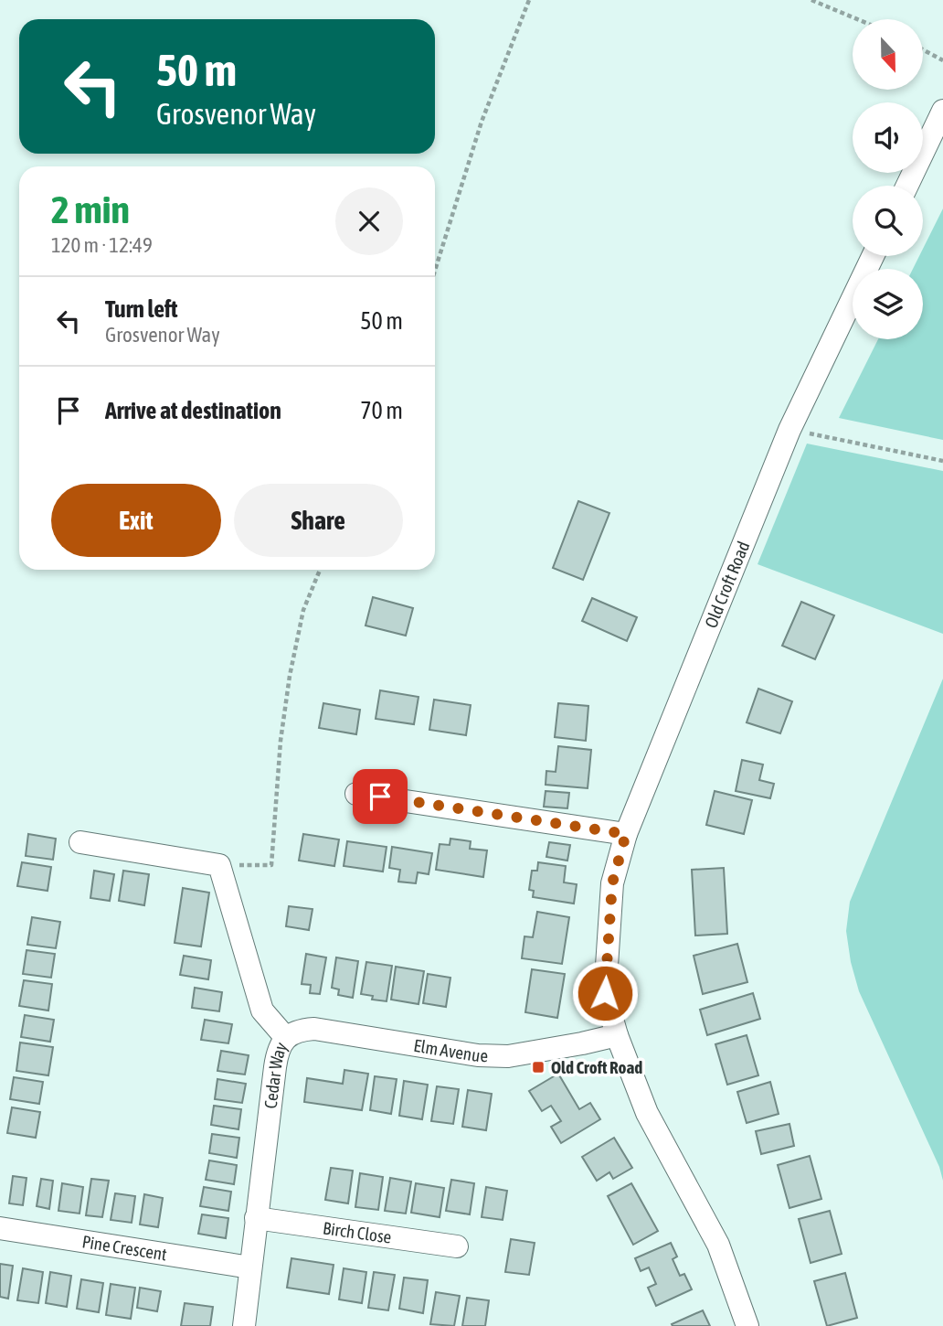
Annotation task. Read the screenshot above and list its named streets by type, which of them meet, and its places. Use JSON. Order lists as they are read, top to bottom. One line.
{"streets":{"street":["Old Croft Road","Elm Avenue","Cedar Way","Birch Close","Pine Crescent"]},"crossings":[["Old Croft Road","Elm Avenue"],["Elm Avenue","Cedar Way"],["Cedar Way","Birch Close"],["Cedar Way","Pine Crescent"]],"places":{"transit":["Old Croft Road"]},"north":"bottom","page":{"turn":["50 m","Grosvenor Way"],"heading":["2 min","120 m · 12:49"],"list":[{"name":"Turn left","note":"Grosvenor Way","value":"50 m"},{"name":"Arrive at destination","value":"70 m"}],"buttons":["Exit","Share"]}}
